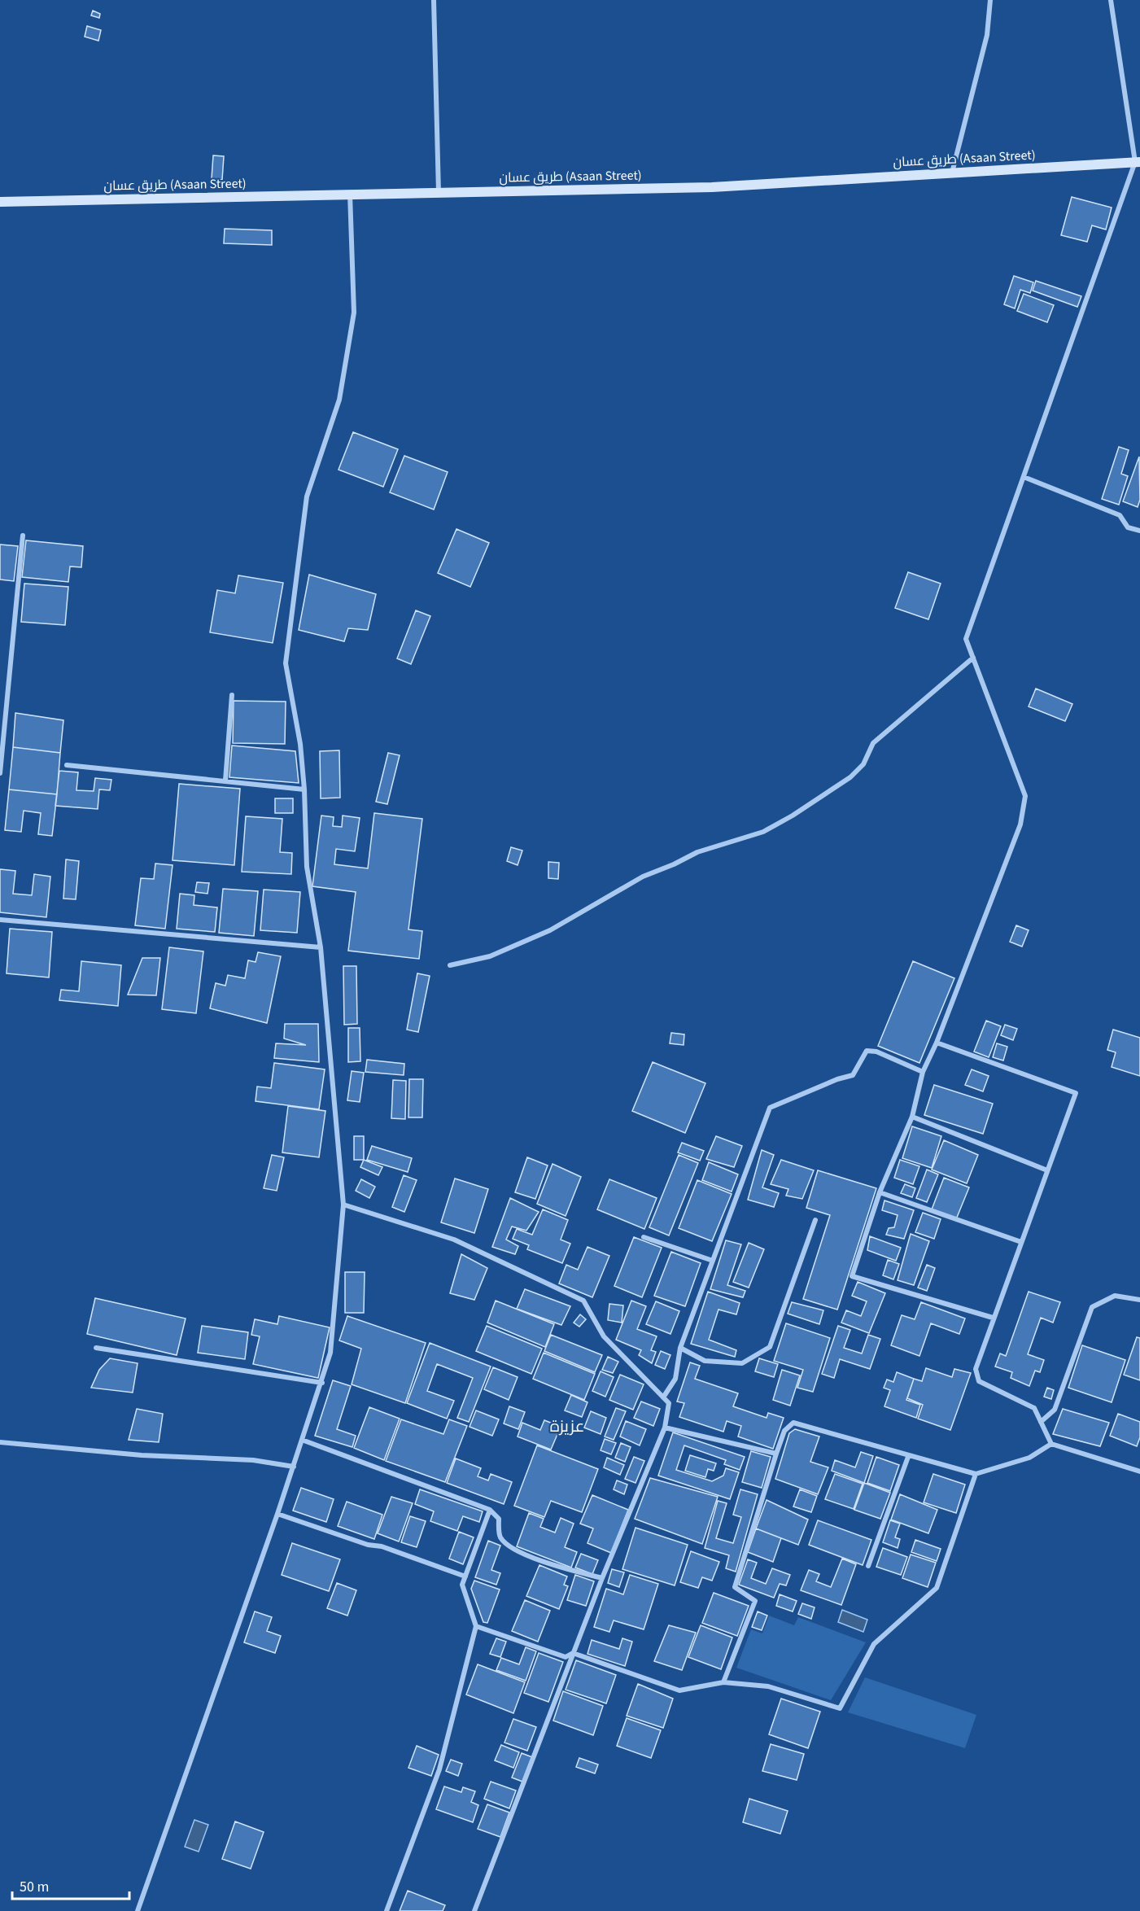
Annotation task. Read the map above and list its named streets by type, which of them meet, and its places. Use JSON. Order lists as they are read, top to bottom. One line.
{"streets":{"street":["طريق عسان (Asaan Street)"]},"districts":["عزيزة"],"scale_bar":"50 m"}
